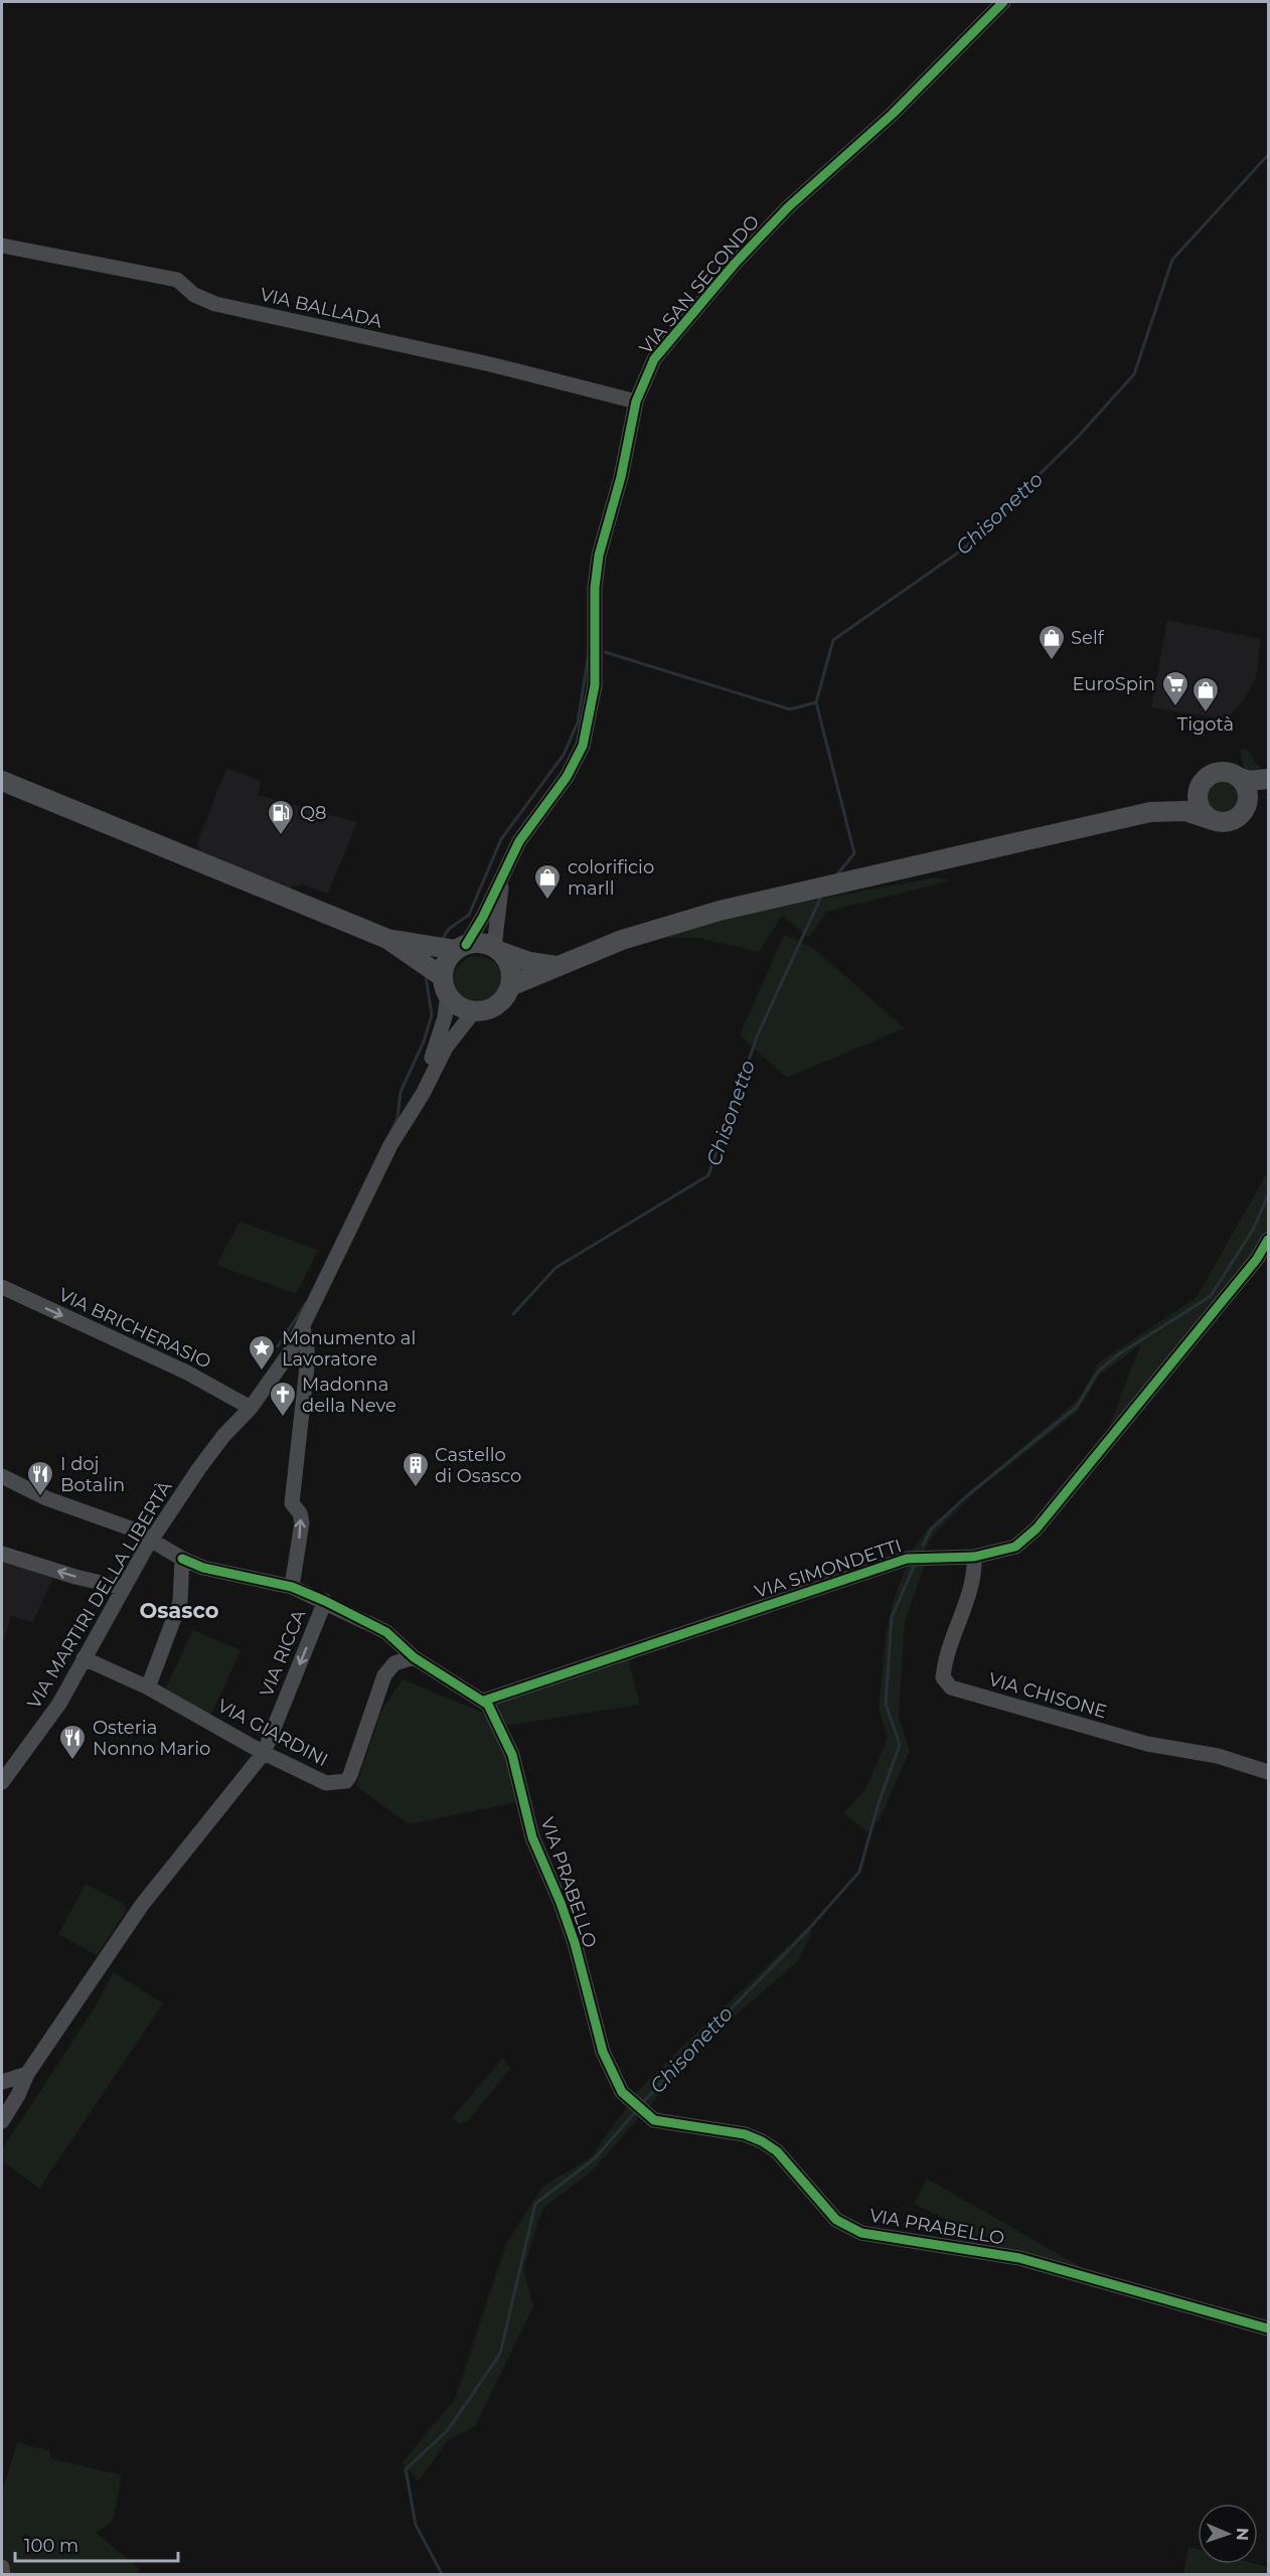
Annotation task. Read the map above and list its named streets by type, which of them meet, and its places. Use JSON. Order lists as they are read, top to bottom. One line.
{"streets":{"street":["VIA SAN SECONDO","VIA BALLADA","VIA BRICHERASIO","VIA SIMONDETTI","VIA MARTIRI DELLA LIBERTÀ","VIA RICCA","VIA CHISONE","VIA GIARDINI","VIA PRABELLO"]},"crossings":[["VIA SAN SECONDO","VIA BALLADA"],["VIA BRICHERASIO","VIA MARTIRI DELLA LIBERTÀ"],["VIA SIMONDETTI","VIA CHISONE"],["VIA SIMONDETTI","VIA PRABELLO"],["VIA MARTIRI DELLA LIBERTÀ","VIA GIARDINI"],["VIA RICCA","VIA GIARDINI"]],"one_way":["VIA BRICHERASIO"],"districts":["Osasco"],"water":["Chisonetto"],"places":{"shop":["Self","Tigotà","colorificio marll"],"supermarket":["EuroSpin"],"fuel station":["Q8"],"place":["Monumento al Lavoratore"],"church":["Madonna della Neve"],"building":["Castello di Osasco"],"restaurant":["I doj Botalin","Osteria Nonno Mario"]},"scale_bar":"100 m","north":"right"}
